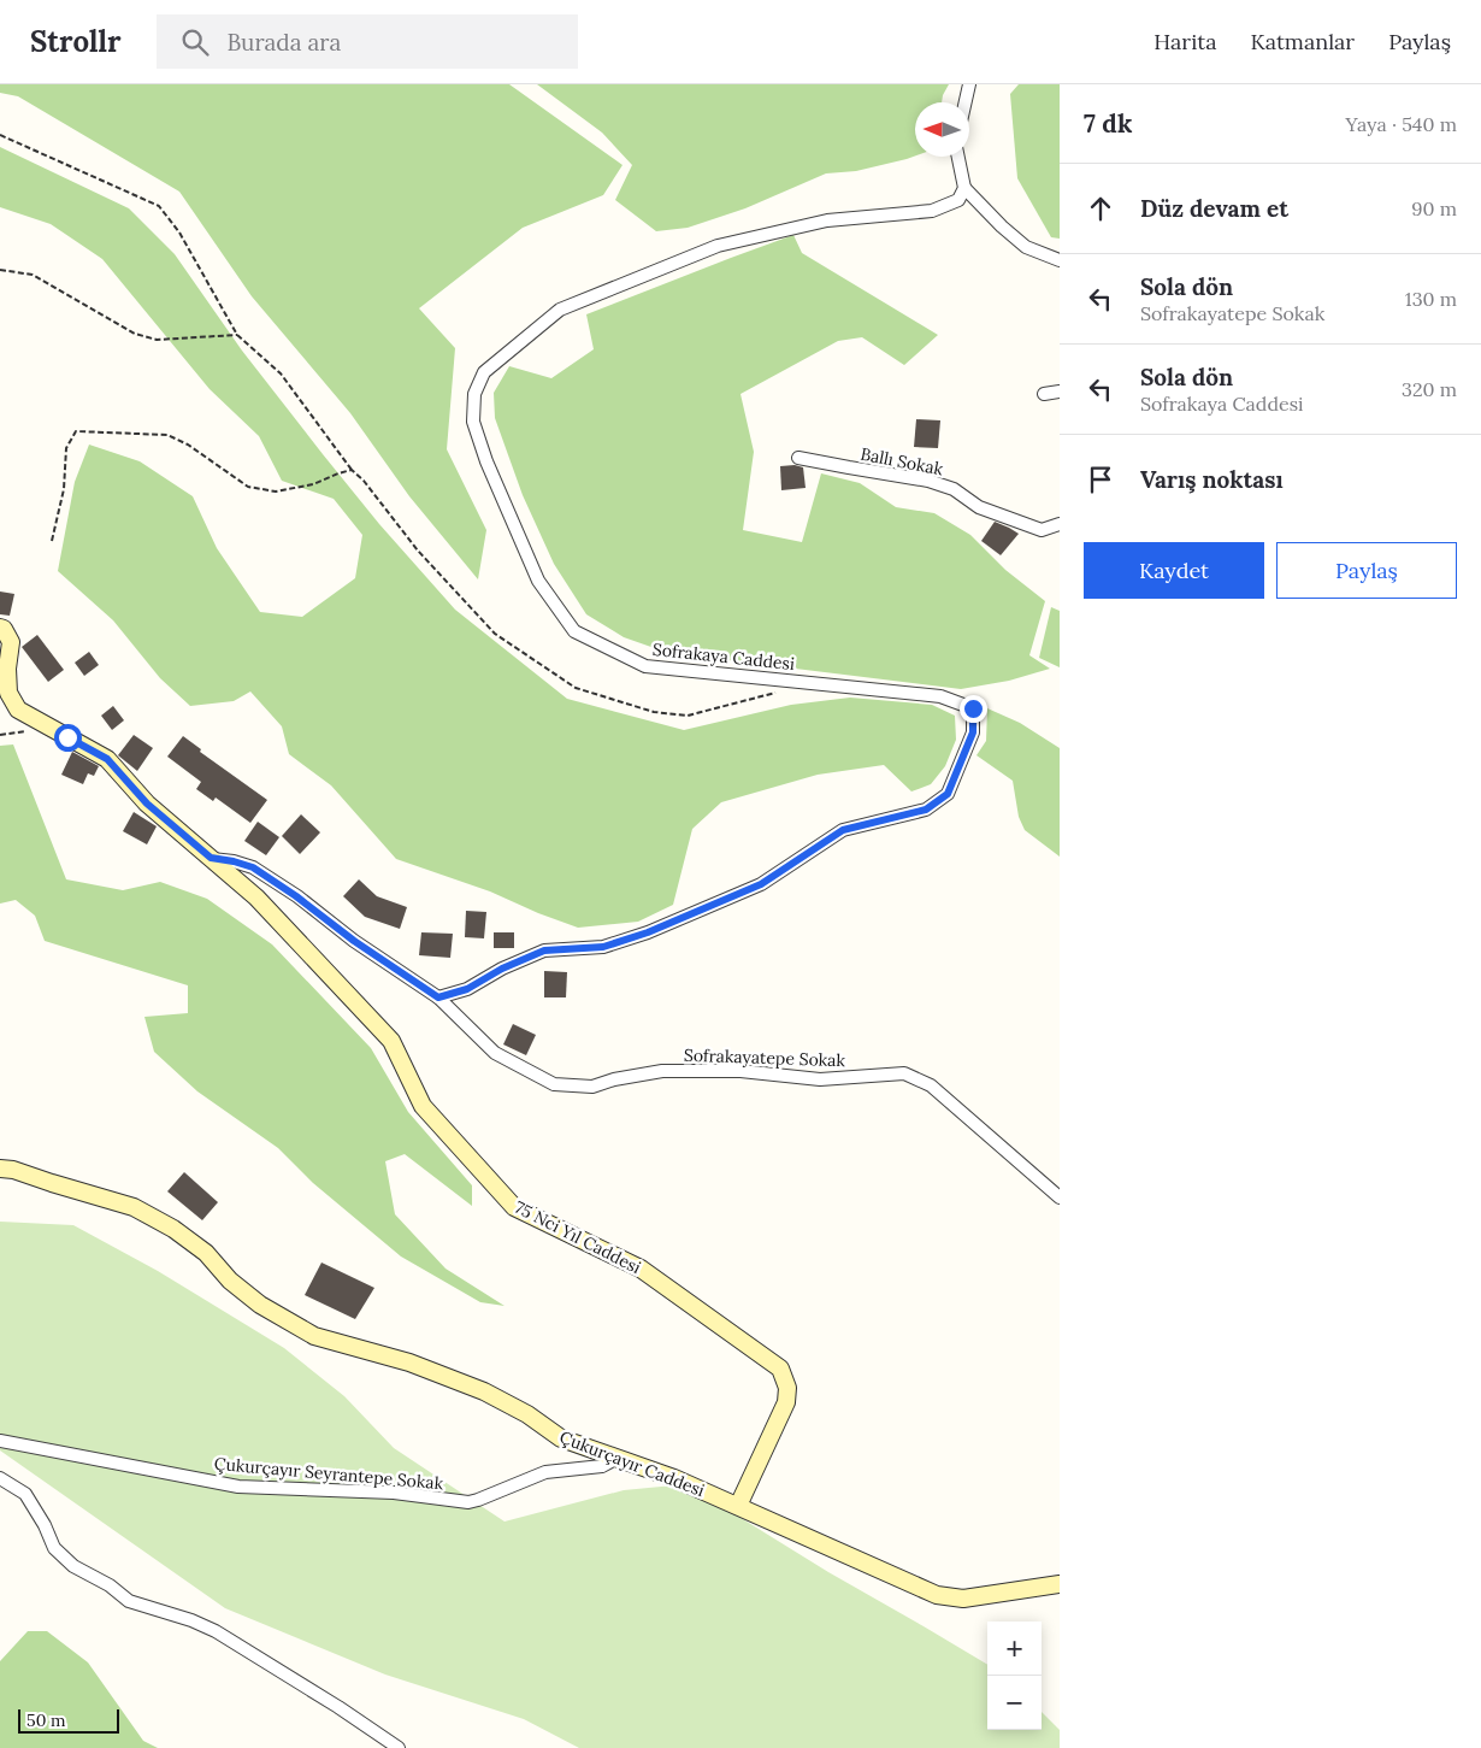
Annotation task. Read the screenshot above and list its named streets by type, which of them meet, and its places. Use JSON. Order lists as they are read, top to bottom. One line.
{"streets":{"street":["Ballı Sokak","Sofrakaya Caddesi","Sofrakayatepe Sokak","75 Nci Yıl Caddesi","Çukurçayır Caddesi","Çukurçayır Seyrantepe Sokak"]},"crossings":[["Sofrakaya Caddesi","Sofrakayatepe Sokak"],["Sofrakayatepe Sokak","75 Nci Yıl Caddesi"],["75 Nci Yıl Caddesi","Çukurçayır Caddesi"],["Çukurçayır Caddesi","Çukurçayır Seyrantepe Sokak"]],"scale_bar":"50 m","north":"left","page":{"header":"Strollr","search":"Burada ara","nav":["Harita","Katmanlar","Paylaş"],"heading":["7 dk","Yaya · 540 m"],"list":[["Düz devam et","90 m"],["Sola dön","Sofrakayatepe Sokak","130 m"],["Sola dön","Sofrakaya Caddesi","320 m"],"Varış noktası"],"buttons":["Kaydet","Paylaş"],"map_buttons":["+","−"],"scale":"50 m"}}
